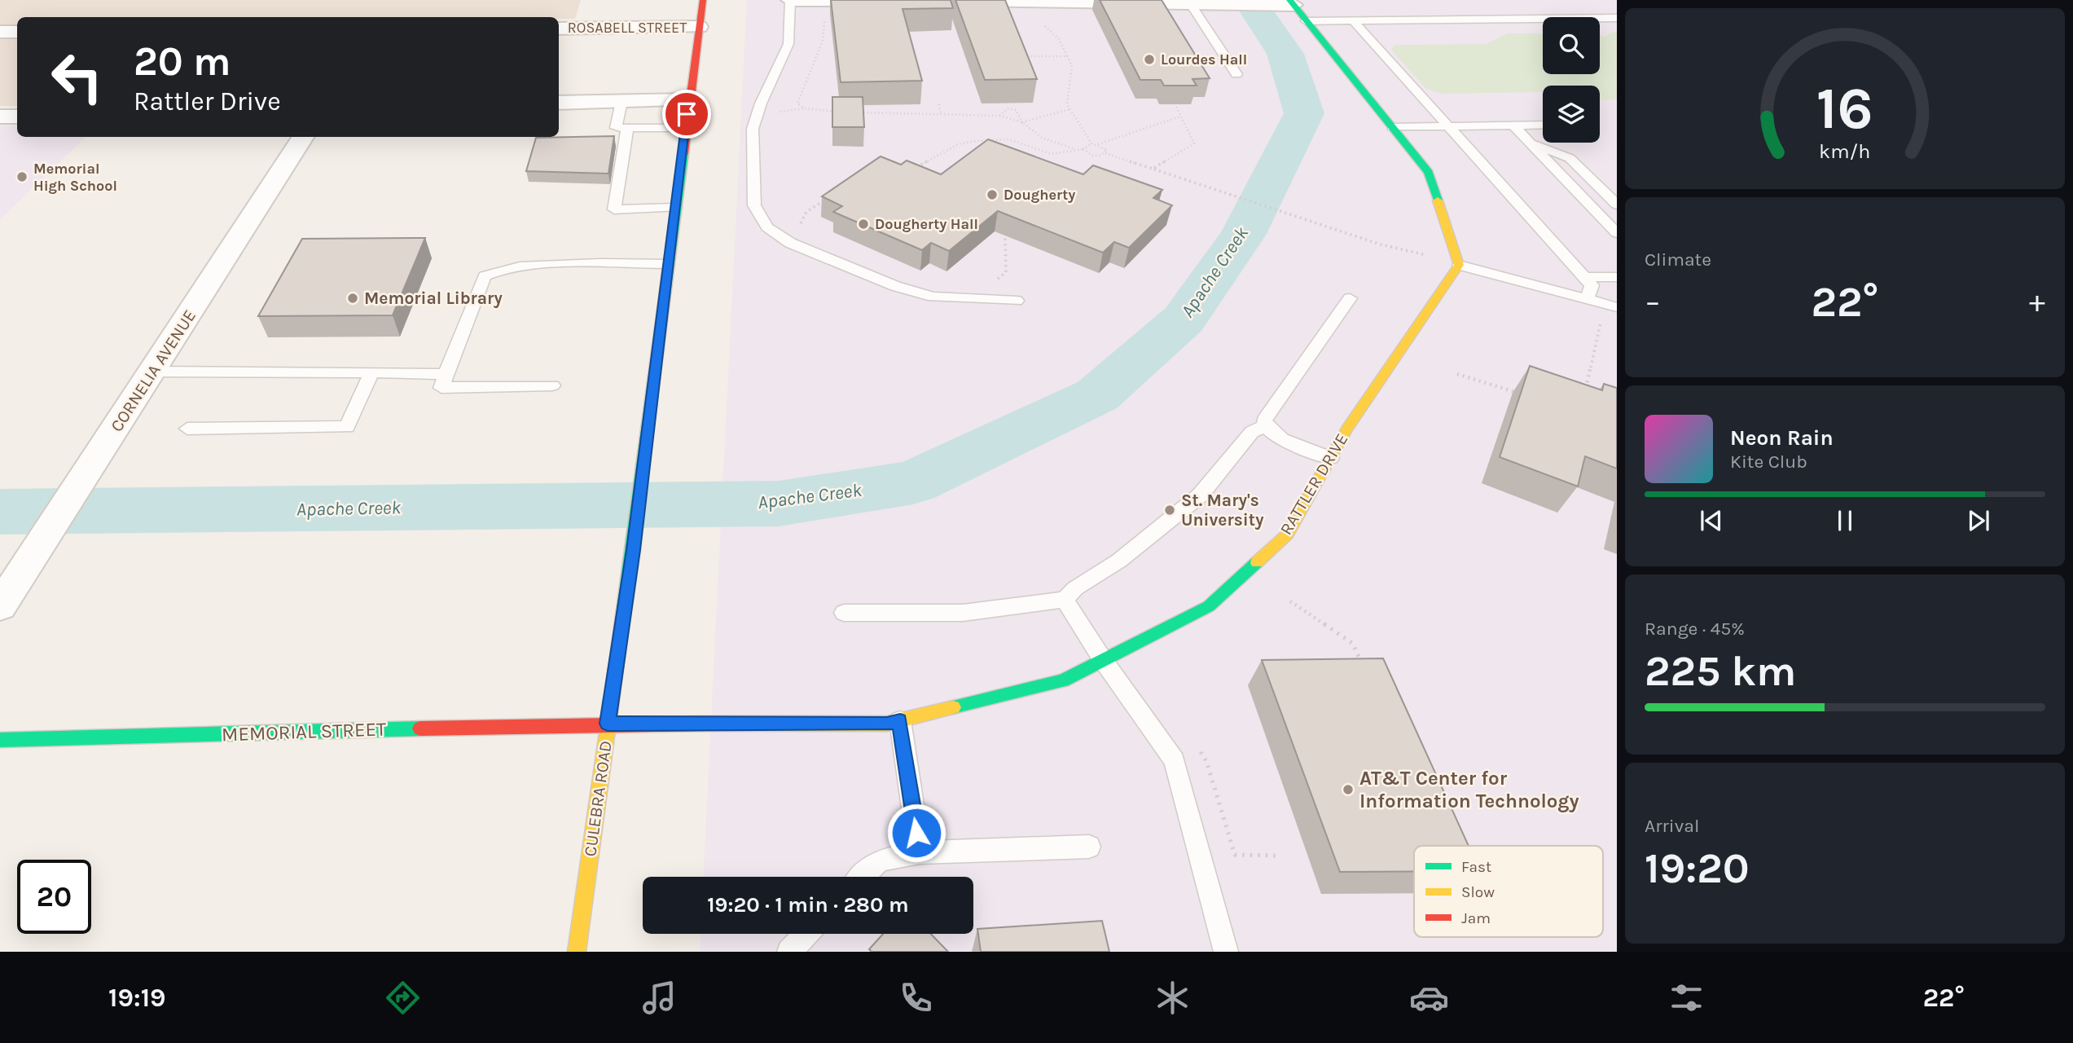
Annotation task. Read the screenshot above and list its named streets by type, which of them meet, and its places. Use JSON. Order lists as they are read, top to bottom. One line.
{"streets":{"street":["ROSABELL STREET","CORNELIA AVENUE","RATTLER DRIVE","MEMORIAL STREET","CULEBRA ROAD"]},"crossings":[["ROSABELL STREET","CULEBRA ROAD"],["RATTLER DRIVE","MEMORIAL STREET"],["RATTLER DRIVE","CULEBRA ROAD"],["MEMORIAL STREET","CULEBRA ROAD"]],"water":["Apache Creek"],"places":["Lourdes Hall","Memorial High School","Dougherty","Dougherty Hall","Memorial Library","St. Mary's University","AT&T Center for Information Technology"],"legend":["Fast","Slow","Jam"],"page":{"turn":["20 m","Rattler Drive"],"tile":["Climate",["Range · 45%","225 km"],["Arrival","19:20"]],"heat":["−","22°","+"],"song":["Neon Rain","Kite Club"],"limit":"20","trip":"19:20 · 1 min · 280 m","tabs":["19:19","22°"],"gauge":["16","km/h"]}}
